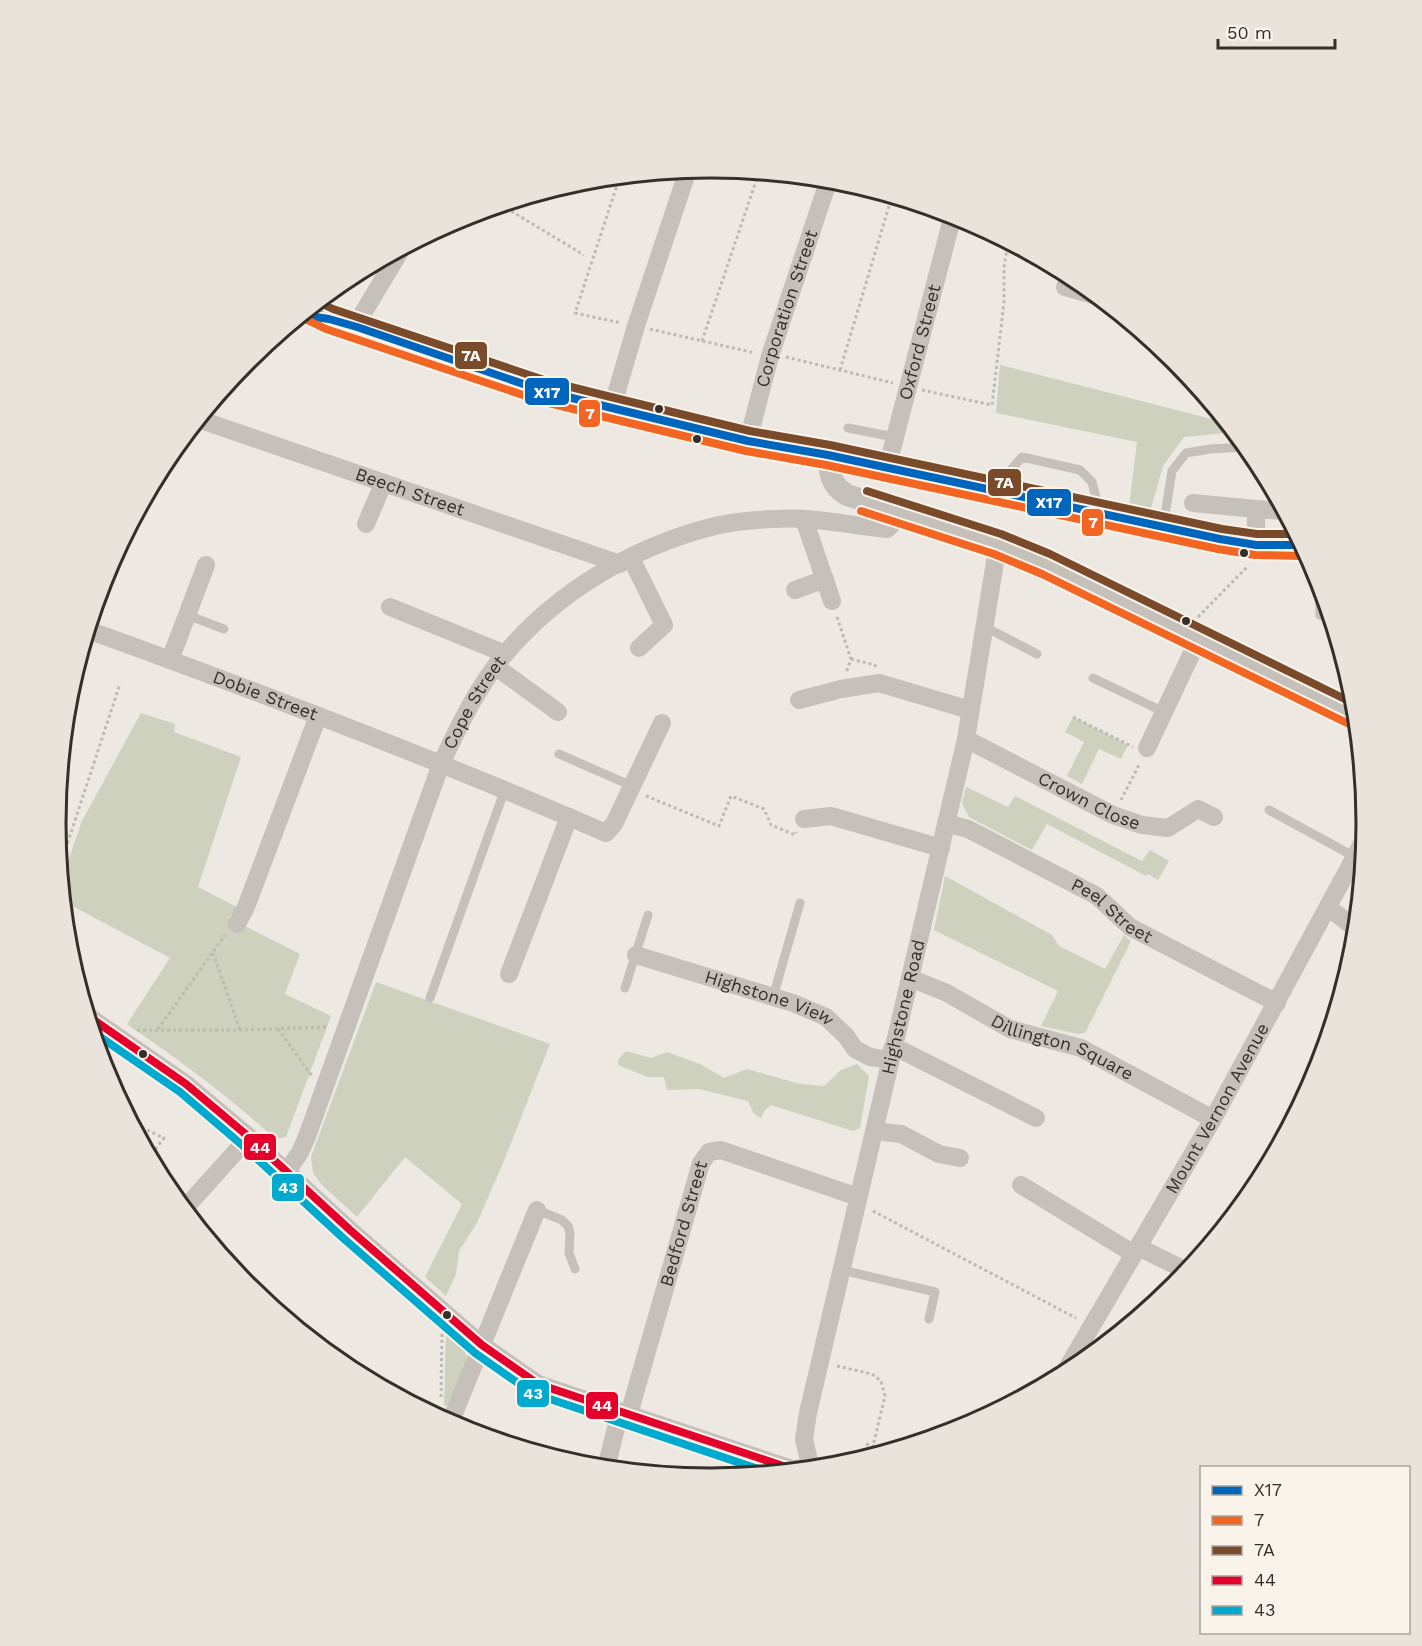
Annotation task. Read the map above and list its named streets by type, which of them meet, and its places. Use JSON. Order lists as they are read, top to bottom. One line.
{"streets":{"street":["Corporation Street","Oxford Street","Beech Street","Dobie Street","Cope Street","Crown Close","Peel Street","Highstone View","Highstone Road","Dillington Square","Mount Vernon Avenue","Bedford Street"]},"crossings":[["Beech Street","Cope Street"],["Dobie Street","Cope Street"],["Crown Close","Highstone Road"],["Peel Street","Highstone Road"],["Peel Street","Mount Vernon Avenue"],["Highstone View","Highstone Road"],["Highstone Road","Dillington Square"],["Highstone Road","Bedford Street"],["Dillington Square","Mount Vernon Avenue"]],"lines":["transit line 7A","transit line X17","transit line 7","transit line 44","transit line 43"],"legend":["X17","7","7A","44","43"],"scale_bar":"50 m"}
